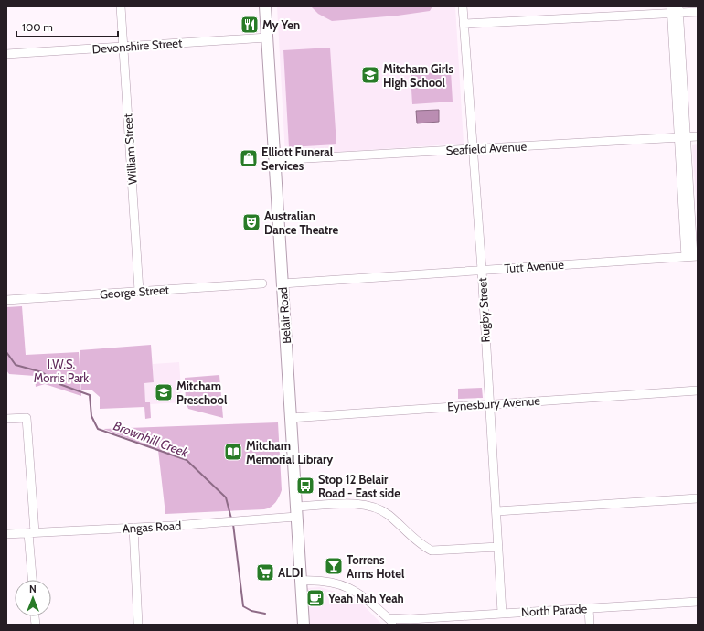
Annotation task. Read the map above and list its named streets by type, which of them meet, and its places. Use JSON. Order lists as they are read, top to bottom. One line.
{"streets":{"main road":["Belair Road"],"street":["Devonshire Street","Seafield Avenue","William Street","Tutt Avenue","George Street","Rugby Street","Eynesbury Avenue","Angas Road","North Parade"]},"crossings":[["Devonshire Street","William Street"],["Devonshire Street","Belair Road"],["Seafield Avenue","Rugby Street"],["Seafield Avenue","Belair Road"],["William Street","George Street"],["Tutt Avenue","Rugby Street"],["Tutt Avenue","Belair Road"],["Rugby Street","Eynesbury Avenue"],["Rugby Street","Angas Road"],["Rugby Street","North Parade"],["Belair Road","Eynesbury Avenue"],["Belair Road","Angas Road"]],"water":["Brownhill Creek"],"parks":["I.W.S. Morris Park"],"places":{"restaurant":["My Yen"],"school or university":["Mitcham Girls High School","Mitcham Preschool"],"shop":["Elliott Funeral Services"],"theatre":["Australian Dance Theatre"],"library":["Mitcham Memorial Library"],"bus stop":["Stop 12 Belair Road - East side"],"bar":["Torrens Arms Hotel"],"supermarket":["ALDI"],"cafe":["Yeah Nah Yeah"]},"scale_bar":"100 m","north":"top"}
